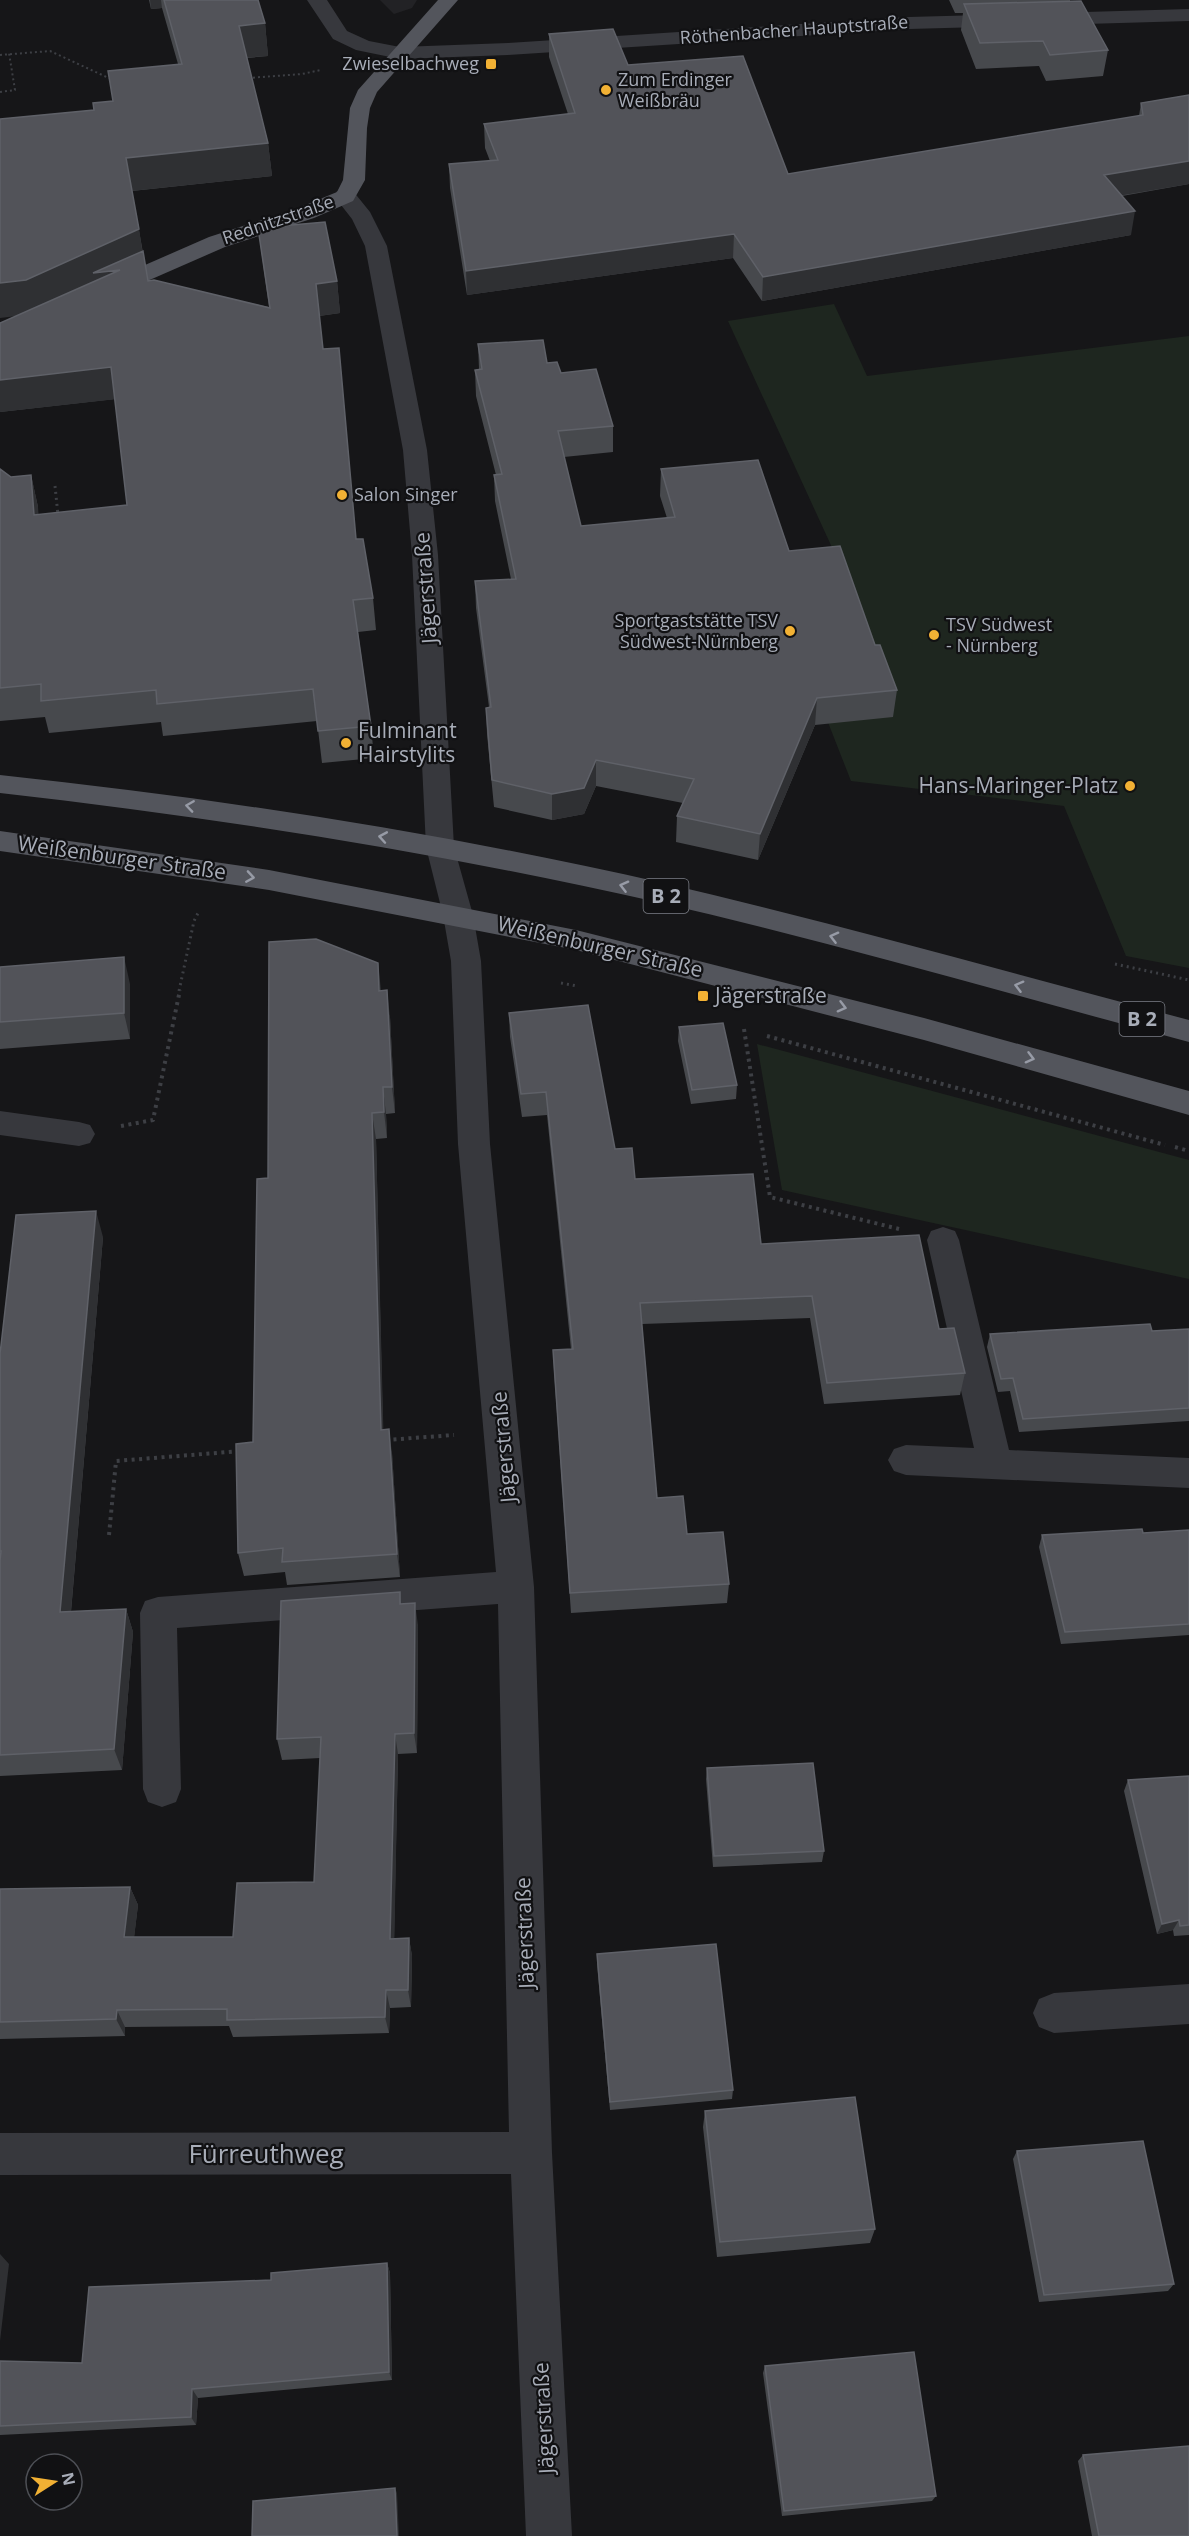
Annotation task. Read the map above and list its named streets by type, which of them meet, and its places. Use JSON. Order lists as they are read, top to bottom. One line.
{"streets":{"main road":["Rednitzstraße","Weißenburger Straße","B 2"],"street":["Röthenbacher Hauptstraße","Jägerstraße","Fürreuthweg"]},"crossings":[["Röthenbacher Hauptstraße","Rednitzstraße"],["Rednitzstraße","Jägerstraße"],["Jägerstraße","Weißenburger Straße"],["Jägerstraße","B 2"],["Jägerstraße","Fürreuthweg"]],"places":{"transit":["Zwieselbachweg","Jägerstraße"],"other":["Zum Erdinger Weißbräu","Salon Singer","Sportgaststätte TSV Südwest-Nürnberg","TSV Südwest - Nürnberg","Fulminant Hairstylits","Hans-Maringer-Platz"]},"north":"right"}
